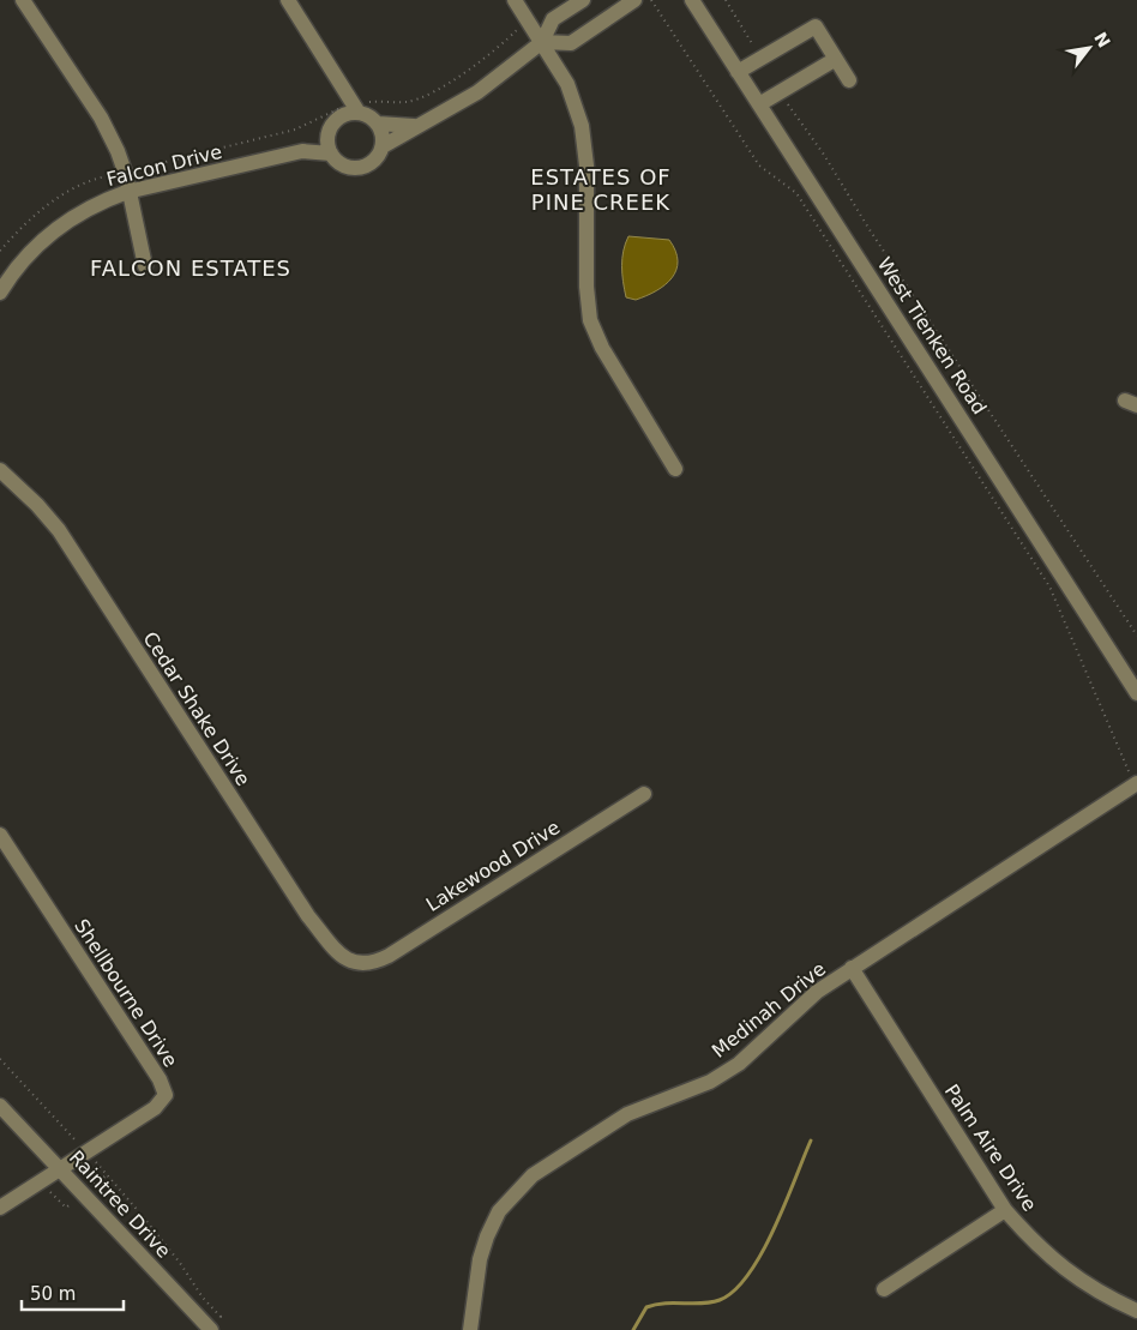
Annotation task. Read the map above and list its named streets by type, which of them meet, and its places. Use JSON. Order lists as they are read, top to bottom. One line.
{"streets":{"street":["Falcon Drive","West Tienken Road","Cedar Shake Drive","Lakewood Drive","Shellbourne Drive","Medinah Drive","Palm Aire Drive","Raintree Drive"]},"crossings":[["Cedar Shake Drive","Lakewood Drive"],["Shellbourne Drive","Raintree Drive"],["Medinah Drive","Palm Aire Drive"]],"districts":["ESTATES OF PINE CREEK","FALCON ESTATES"],"scale_bar":"50 m","north":"top right"}
